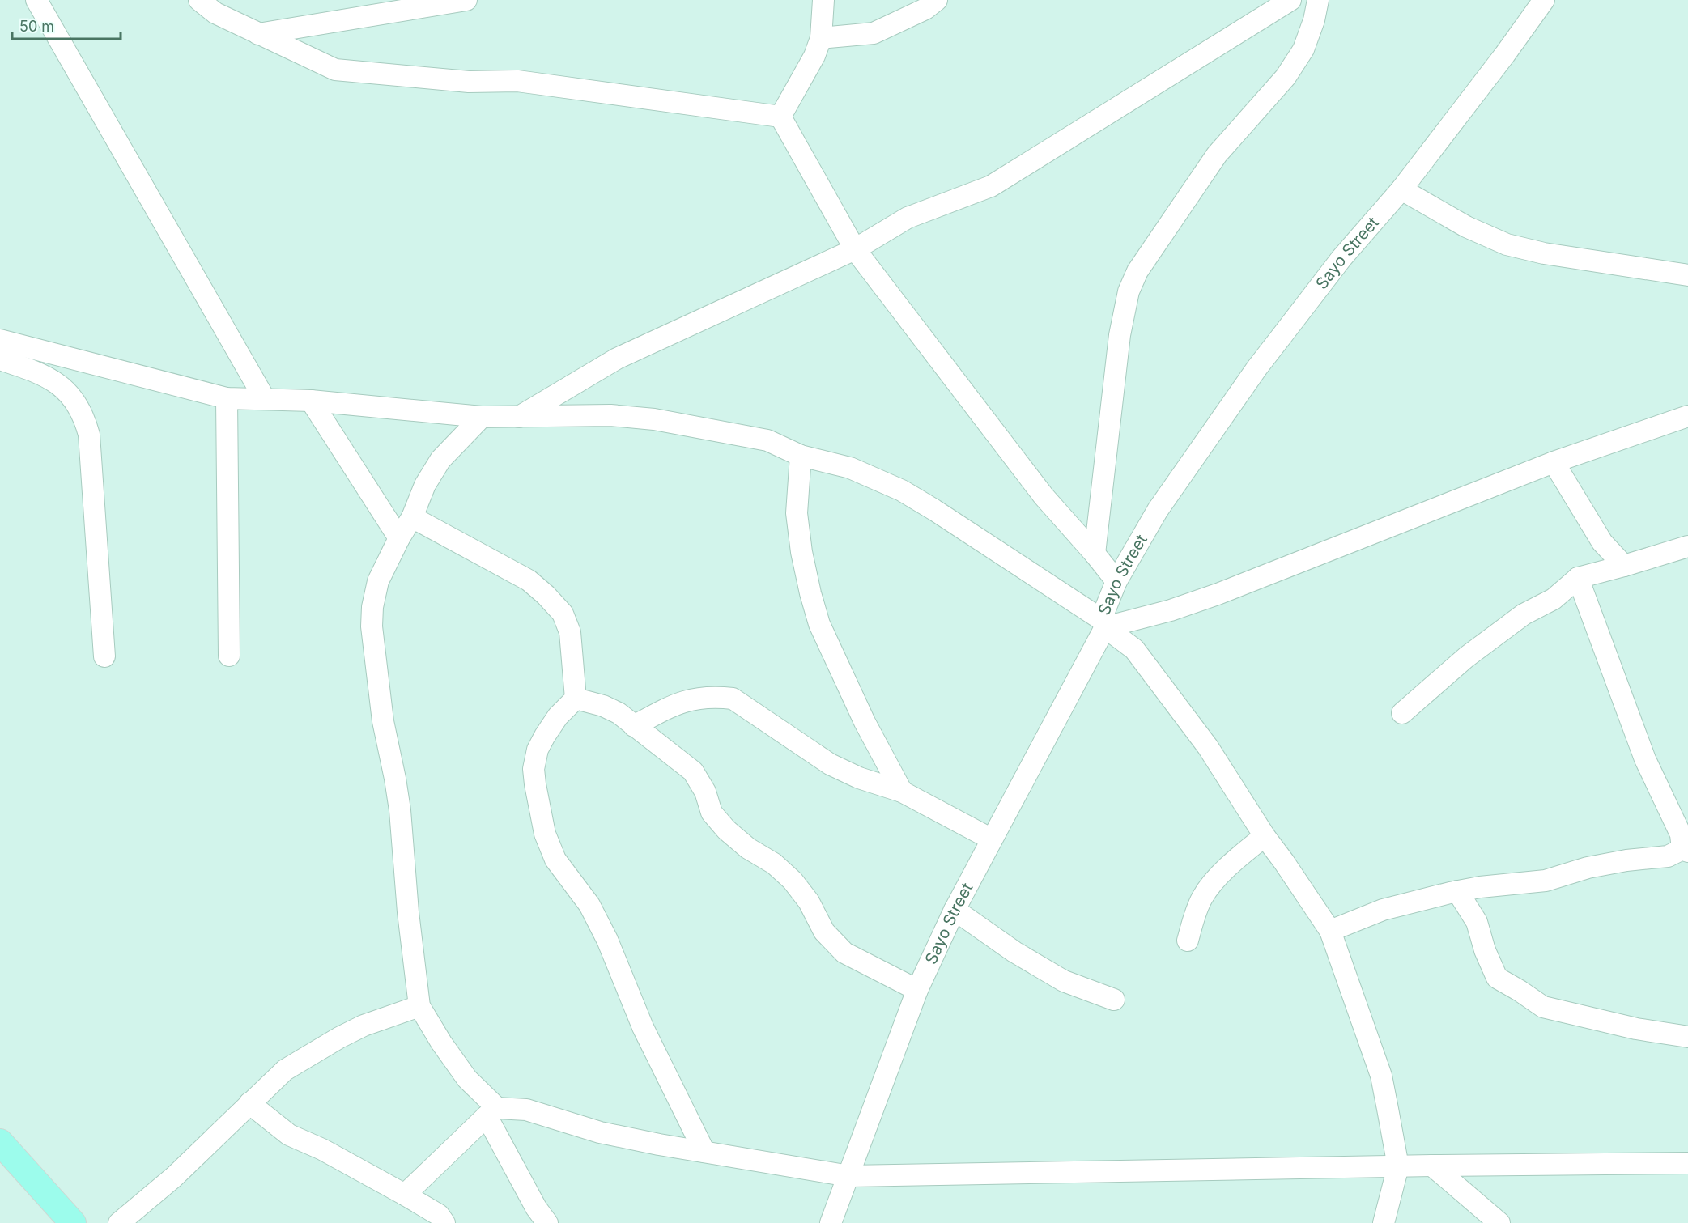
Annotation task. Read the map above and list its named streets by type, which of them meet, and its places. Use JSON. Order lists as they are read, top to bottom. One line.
{"streets":{"street":["Sayo Street"]},"scale_bar":"50 m"}
